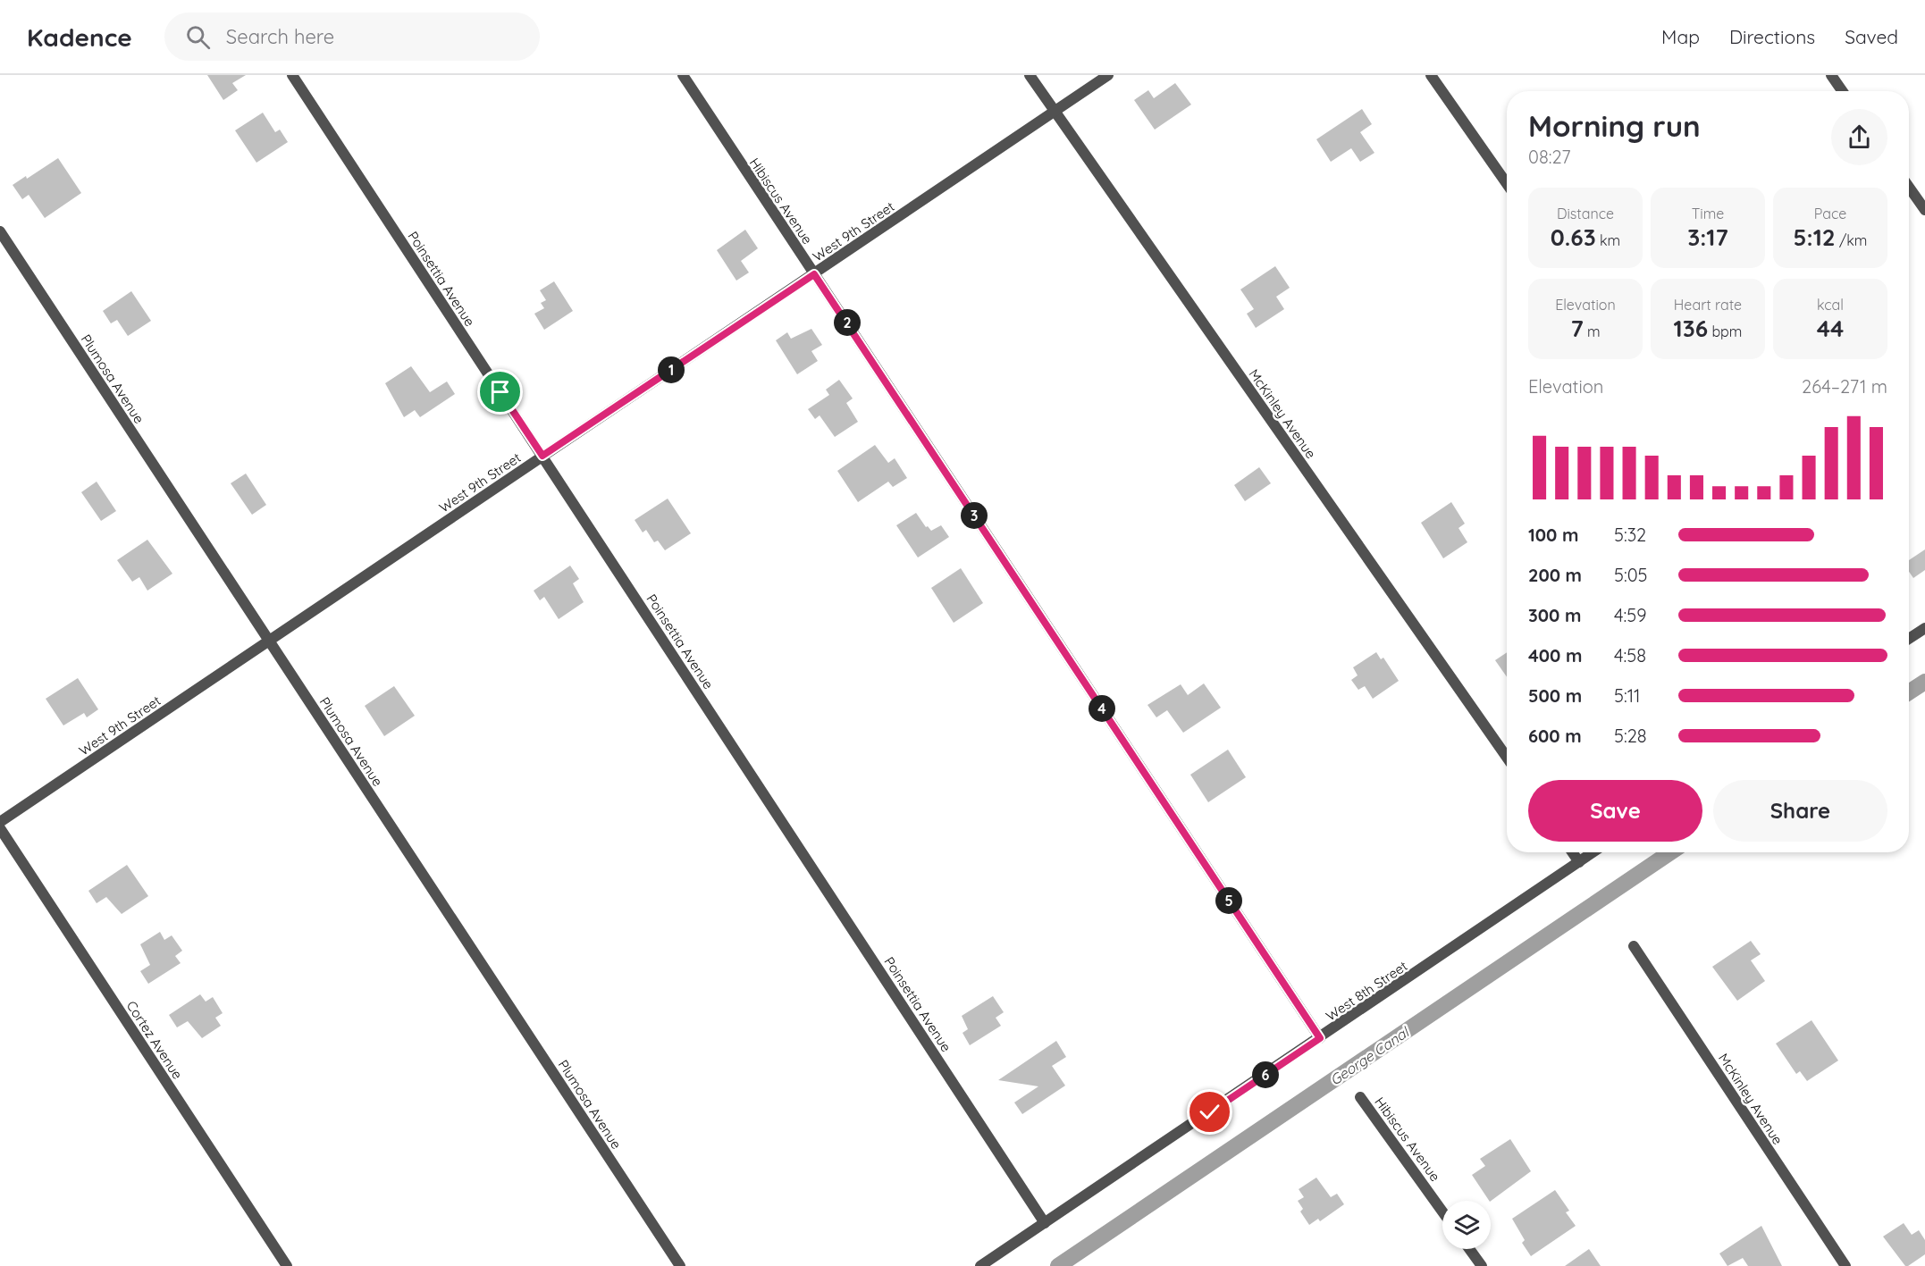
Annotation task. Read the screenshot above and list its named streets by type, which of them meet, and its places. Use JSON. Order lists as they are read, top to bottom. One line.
{"streets":{"street":["Hibiscus Avenue","West 9th Street","Poinsettia Avenue","Plumosa Avenue","McKinley Avenue","West 8th Street","Cortez Avenue"]},"crossings":[["Hibiscus Avenue","West 9th Street"],["Hibiscus Avenue","West 8th Street"],["West 9th Street","Poinsettia Avenue"],["West 9th Street","Plumosa Avenue"],["West 9th Street","McKinley Avenue"],["Poinsettia Avenue","West 8th Street"]],"water":["George Canal"],"page":{"header":"Kadence","search":"Search here","nav":["Map","Directions","Saved"],"heading":["Morning run","08:27"],"stats":[["Distance","0.63 km"],["Time","3:17"],["Pace","5:12 /km"],["Elevation","7 m"],["Heart rate","136 bpm"],["kcal","44"]],"pins":["2","1","3","4","5","6"],"chart":["Elevation","264–271 m"],"list":[{"name":"100 m","note":"5:32"},{"name":"200 m","note":"5:05"},{"name":"300 m","note":"4:59"},{"name":"400 m","note":"4:58"},{"name":"500 m","note":"5:11"},{"name":"600 m","note":"5:28"}],"buttons":["Save","Share"]}}
